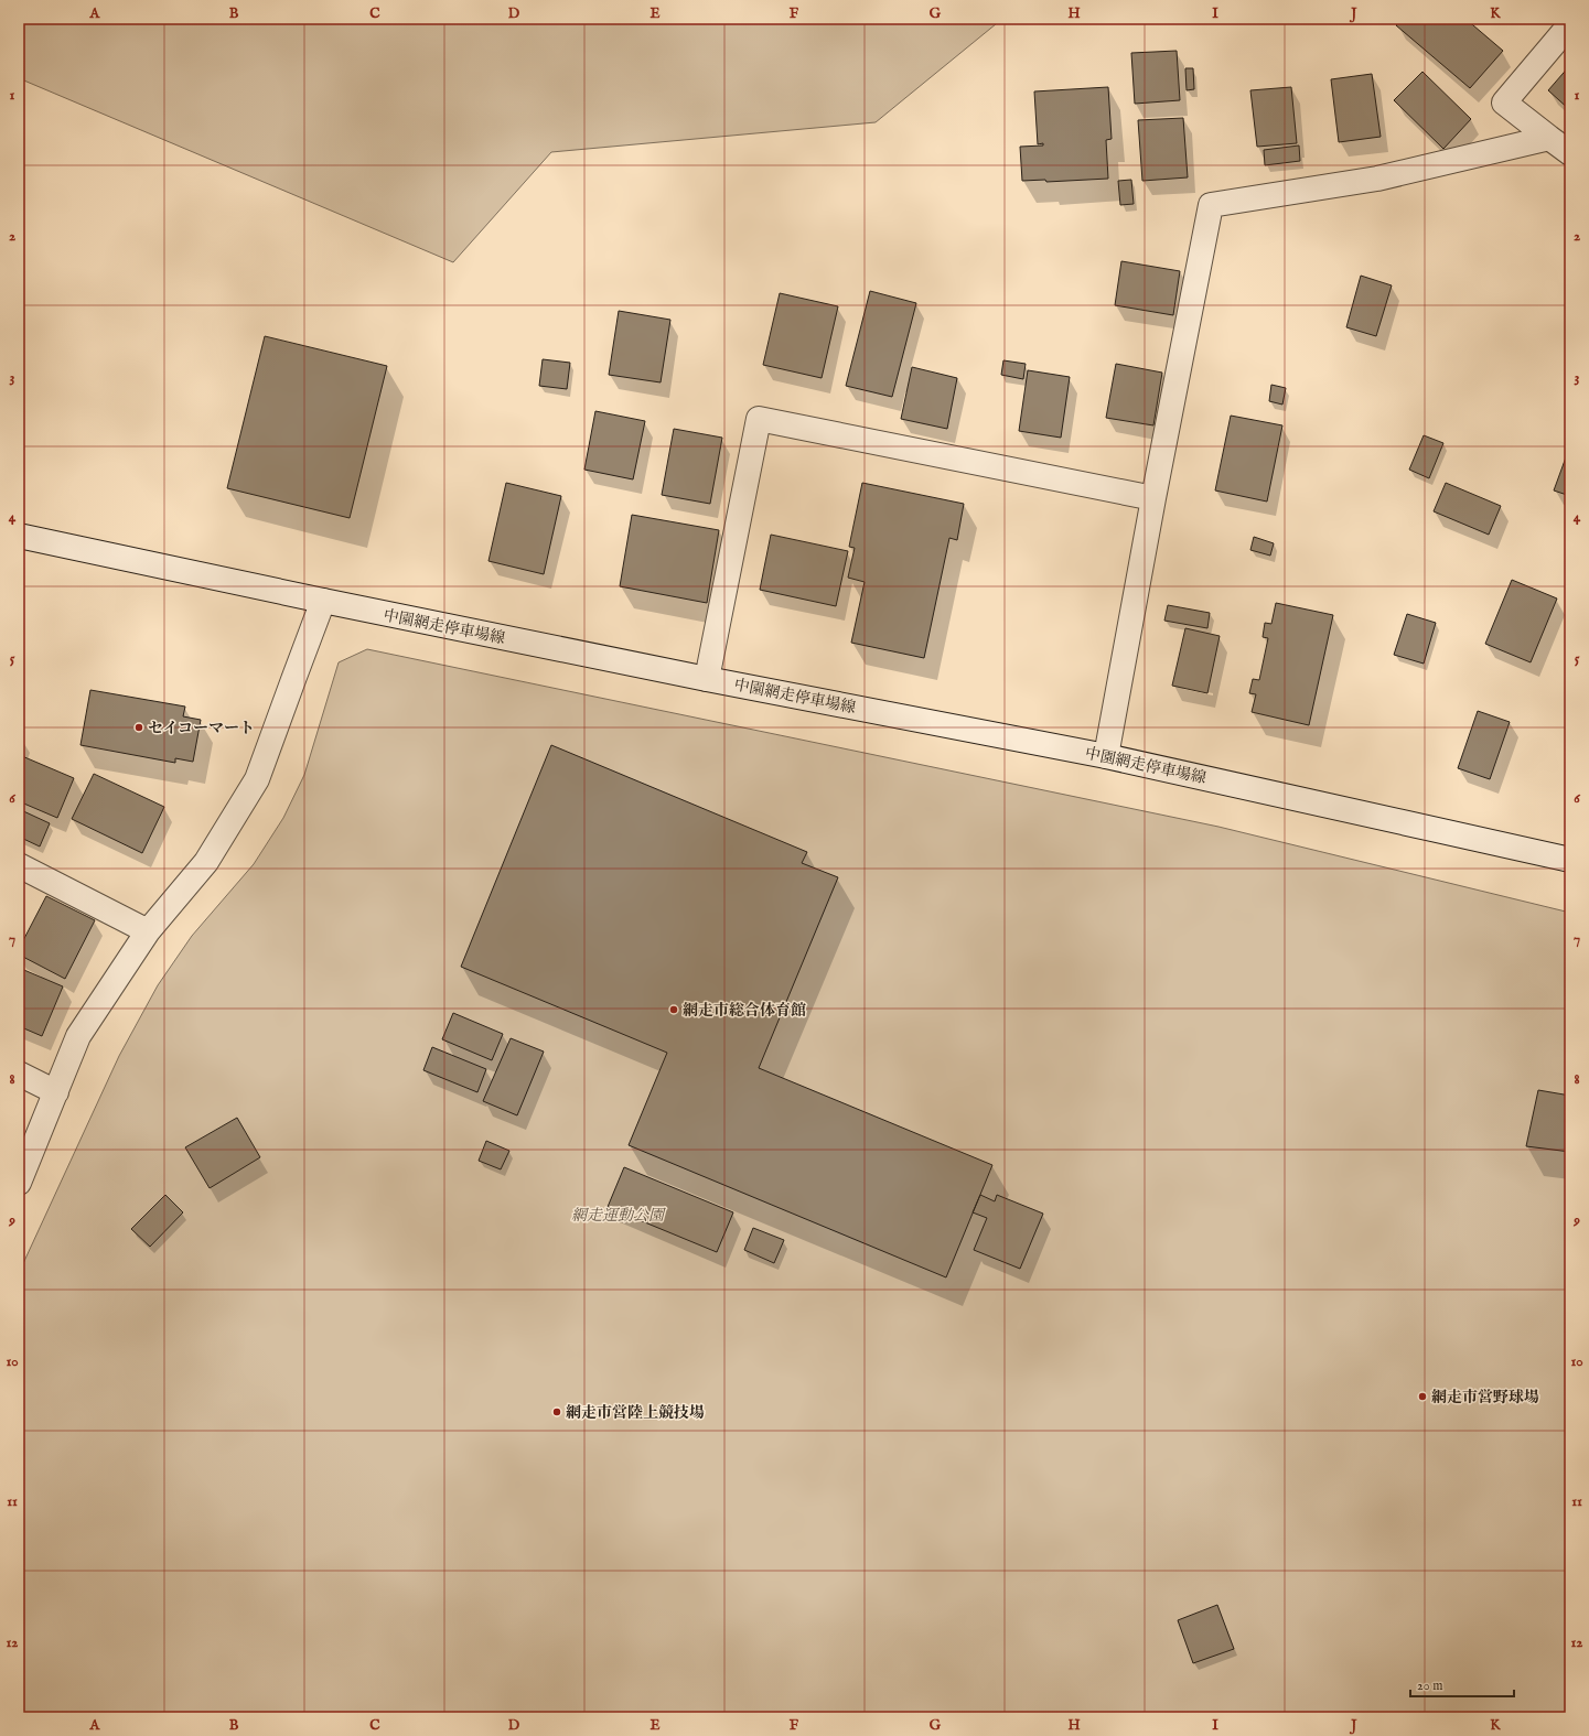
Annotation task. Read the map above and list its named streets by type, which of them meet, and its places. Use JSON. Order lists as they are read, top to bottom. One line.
{"streets":{"street":["中園網走停車場線"]},"parks":["網走運動公園"],"places":["セイコーマート","網走市総合体育館","網走市営野球場","網走市営陸上競技場"],"scale_bar":"20 m","grid":{"columns":["A","B","C","D","E","F","G","H","I","J","K"],"rows":["1","2","3","4","5","6","7","8","9","10","11","12"]}}
